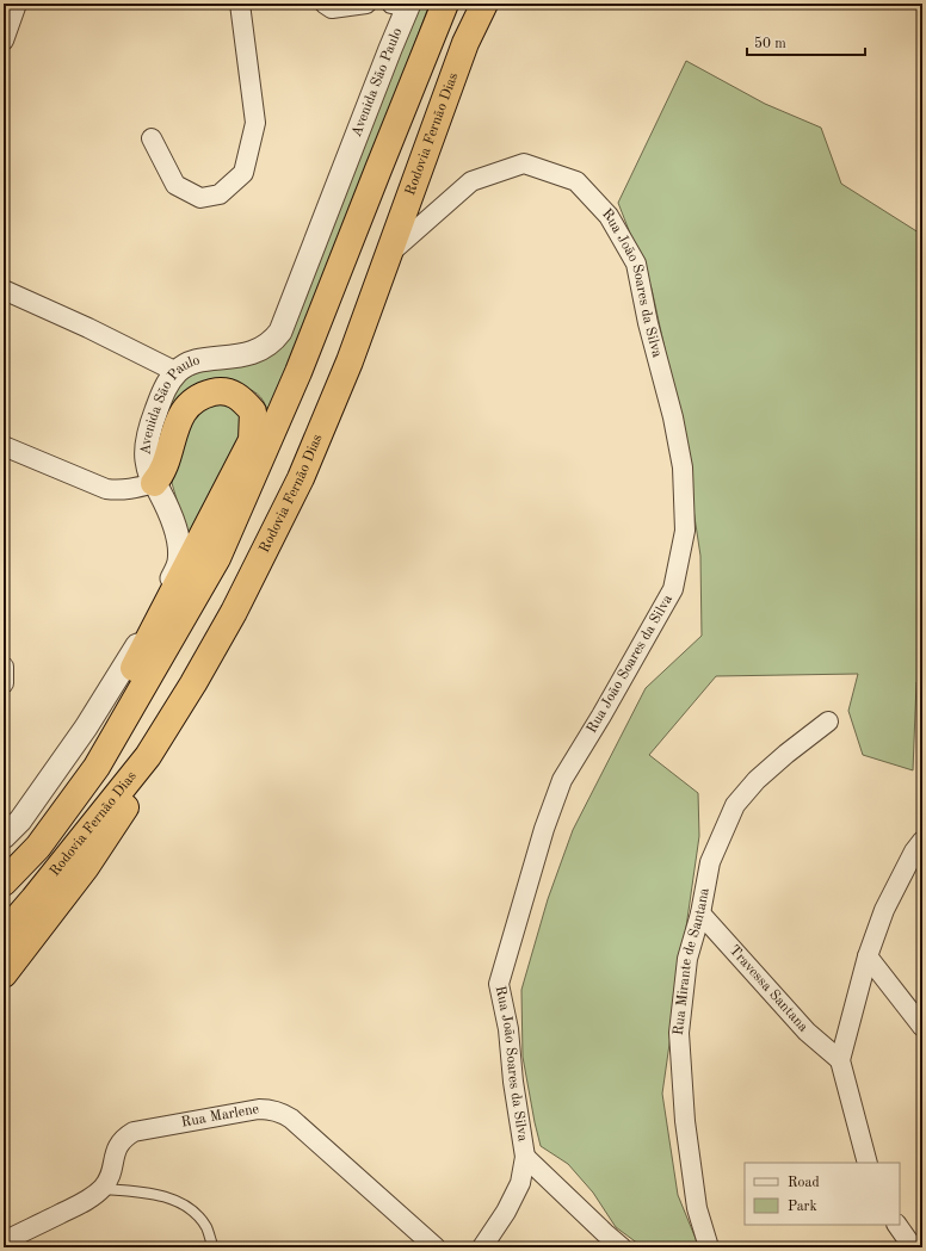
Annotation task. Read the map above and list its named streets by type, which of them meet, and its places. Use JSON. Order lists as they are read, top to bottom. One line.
{"streets":{"highway":["Rodovia Fernão Dias"],"street":["Avenida São Paulo","Rua João Soares da Silva","Rua Mirante de Santana","Travessa Santana","Rua Marlene"]},"crossings":[["Rodovia Fernão Dias","Rua João Soares da Silva"],["Rua Mirante de Santana","Travessa Santana"]],"legend":["Road","Park"],"scale_bar":"50 m"}
